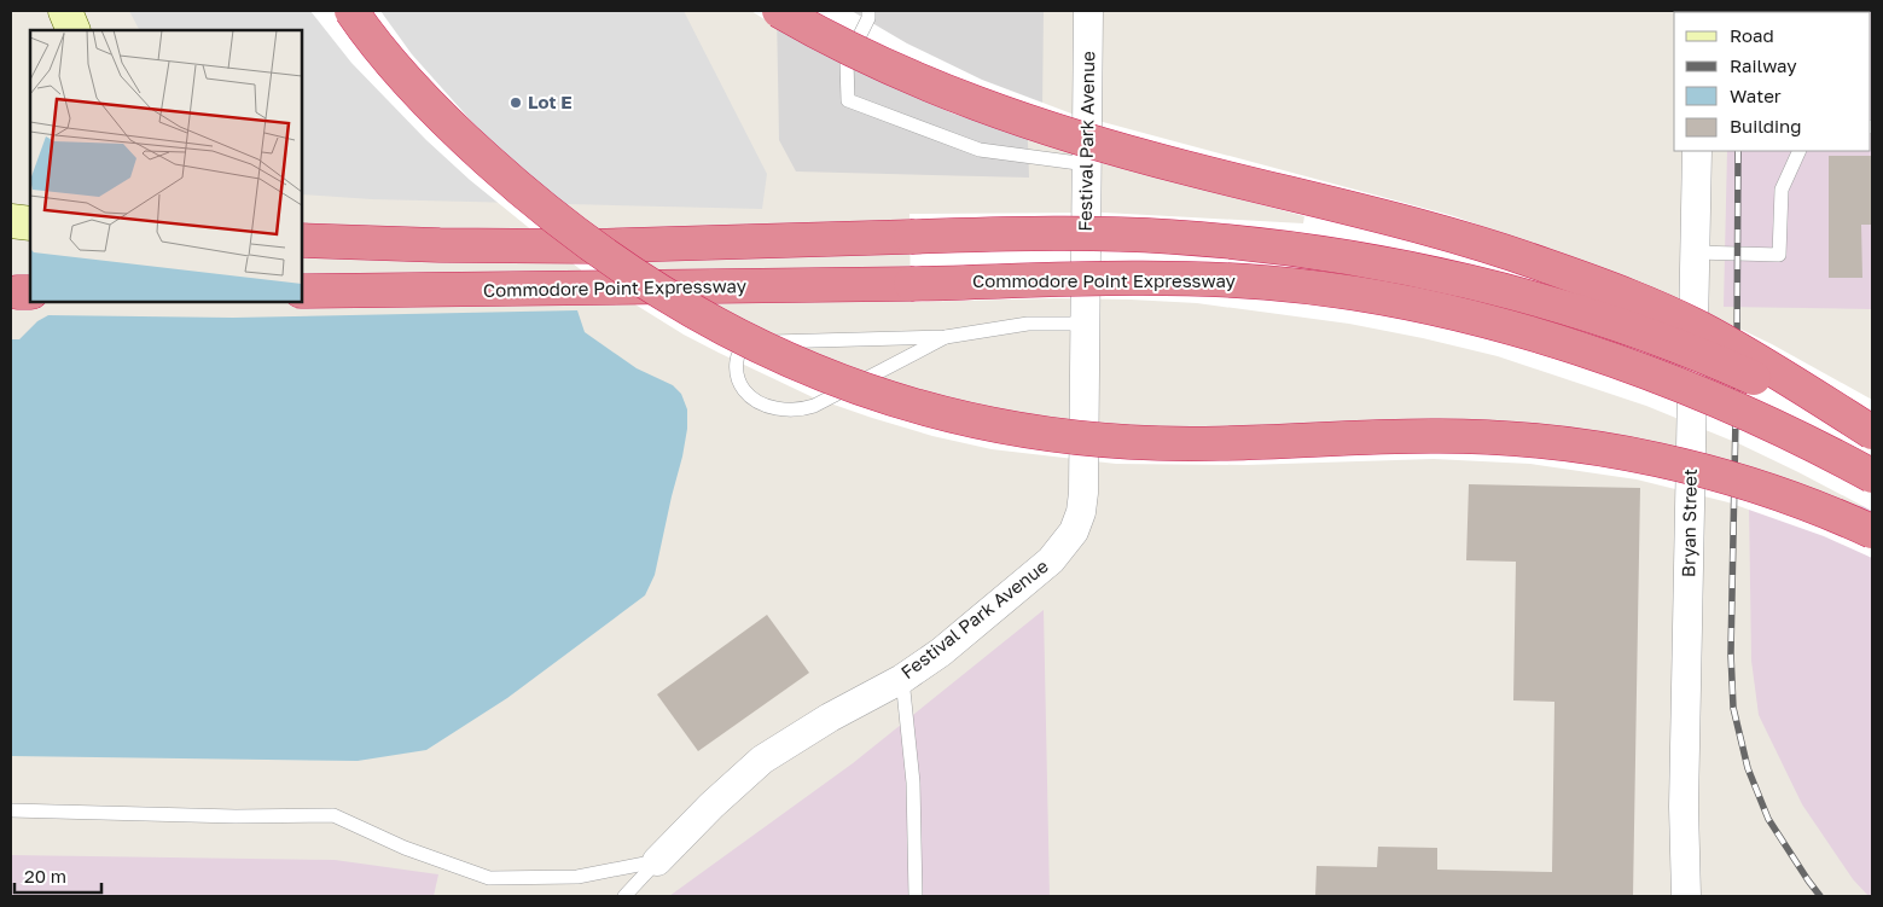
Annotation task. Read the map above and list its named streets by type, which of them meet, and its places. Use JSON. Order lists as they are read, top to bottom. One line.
{"streets":{"highway":["Commodore Point Expressway"],"street":["Festival Park Avenue","Bryan Street"]},"places":["Lot E"],"legend":["Road","Railway","Water","Building"],"scale_bar":"20 m"}
